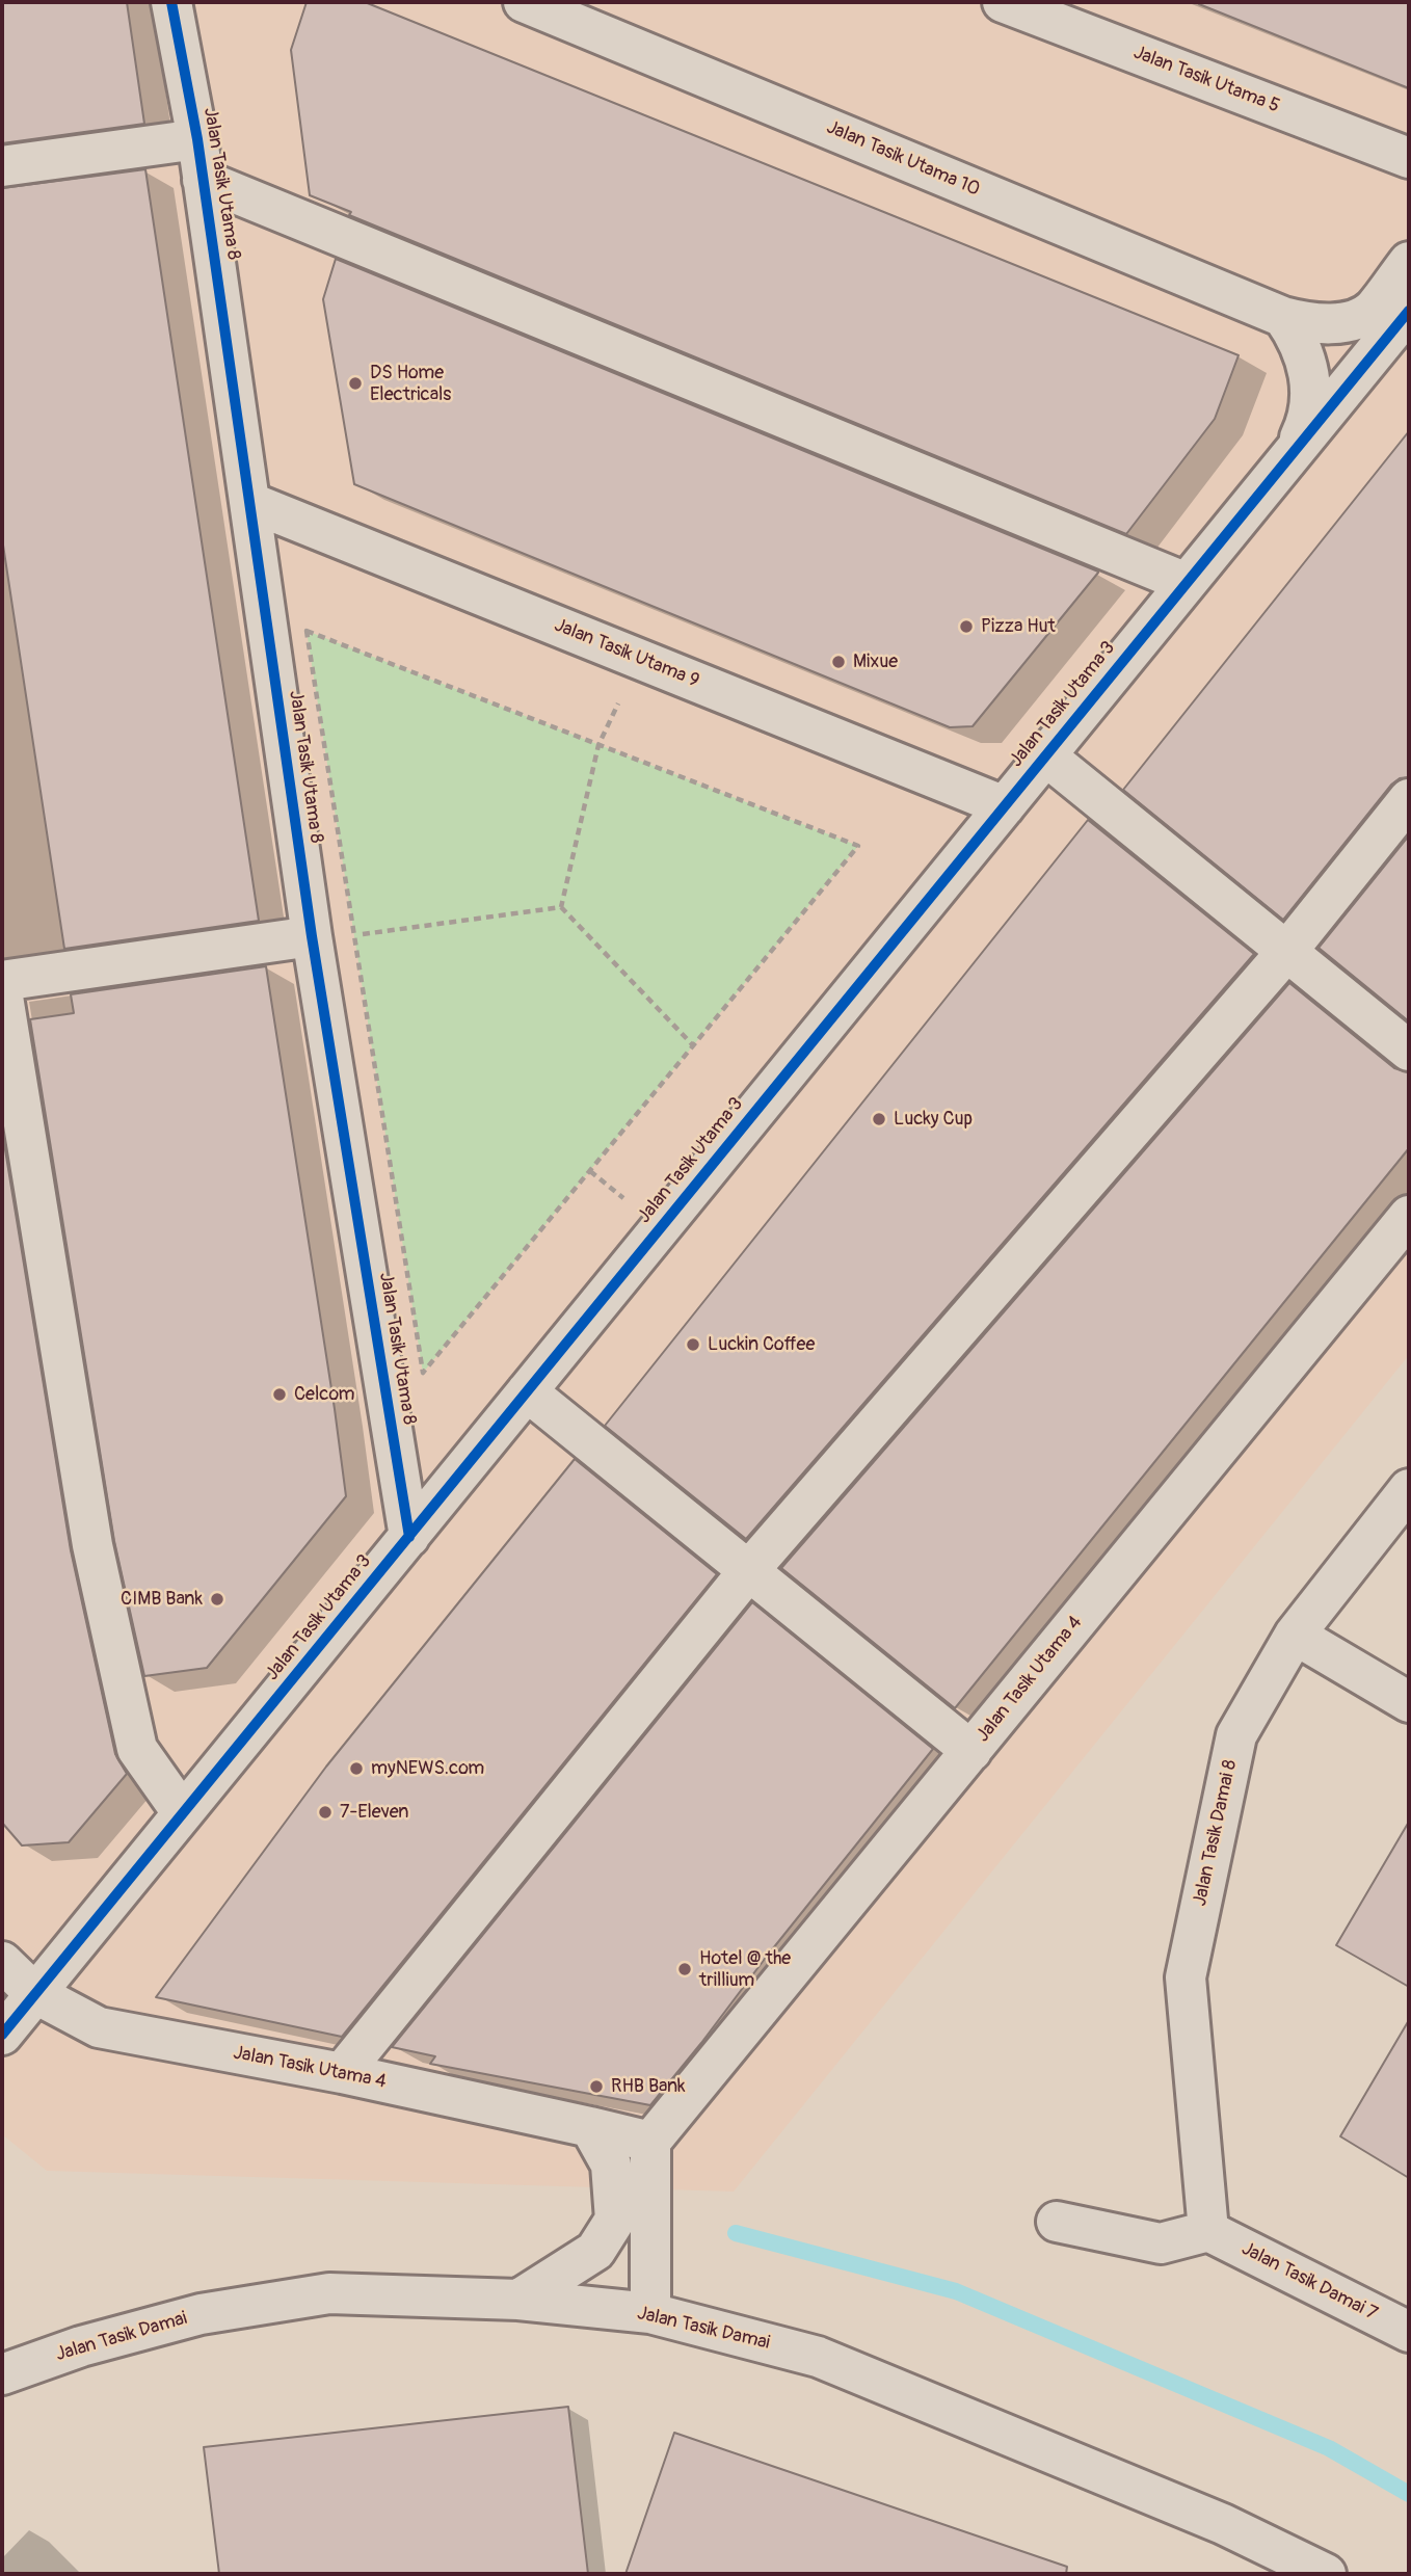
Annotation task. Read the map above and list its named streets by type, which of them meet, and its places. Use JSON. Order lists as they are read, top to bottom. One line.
{"streets":{"street":["Jalan Tasik Utama 5","Jalan Tasik Utama 10","Jalan Tasik Utama 8","Jalan Tasik Utama 9","Jalan Tasik Utama 3","Jalan Tasik Utama 4","Jalan Tasik Damai 8","Jalan Tasik Damai 7","Jalan Tasik Damai"]},"crossings":[["Jalan Tasik Utama 8","Jalan Tasik Utama 9"],["Jalan Tasik Utama 8","Jalan Tasik Utama 3"],["Jalan Tasik Utama 9","Jalan Tasik Utama 3"],["Jalan Tasik Utama 3","Jalan Tasik Utama 4"],["Jalan Tasik Damai 8","Jalan Tasik Damai 7"]],"places":["DS Home Electricals","Pizza Hut","Mixue","Lucky Cup","Luckin Coffee","Celcom","CIMB Bank","myNEWS.com","7-Eleven","Hotel @ the trillium","RHB Bank"]}
